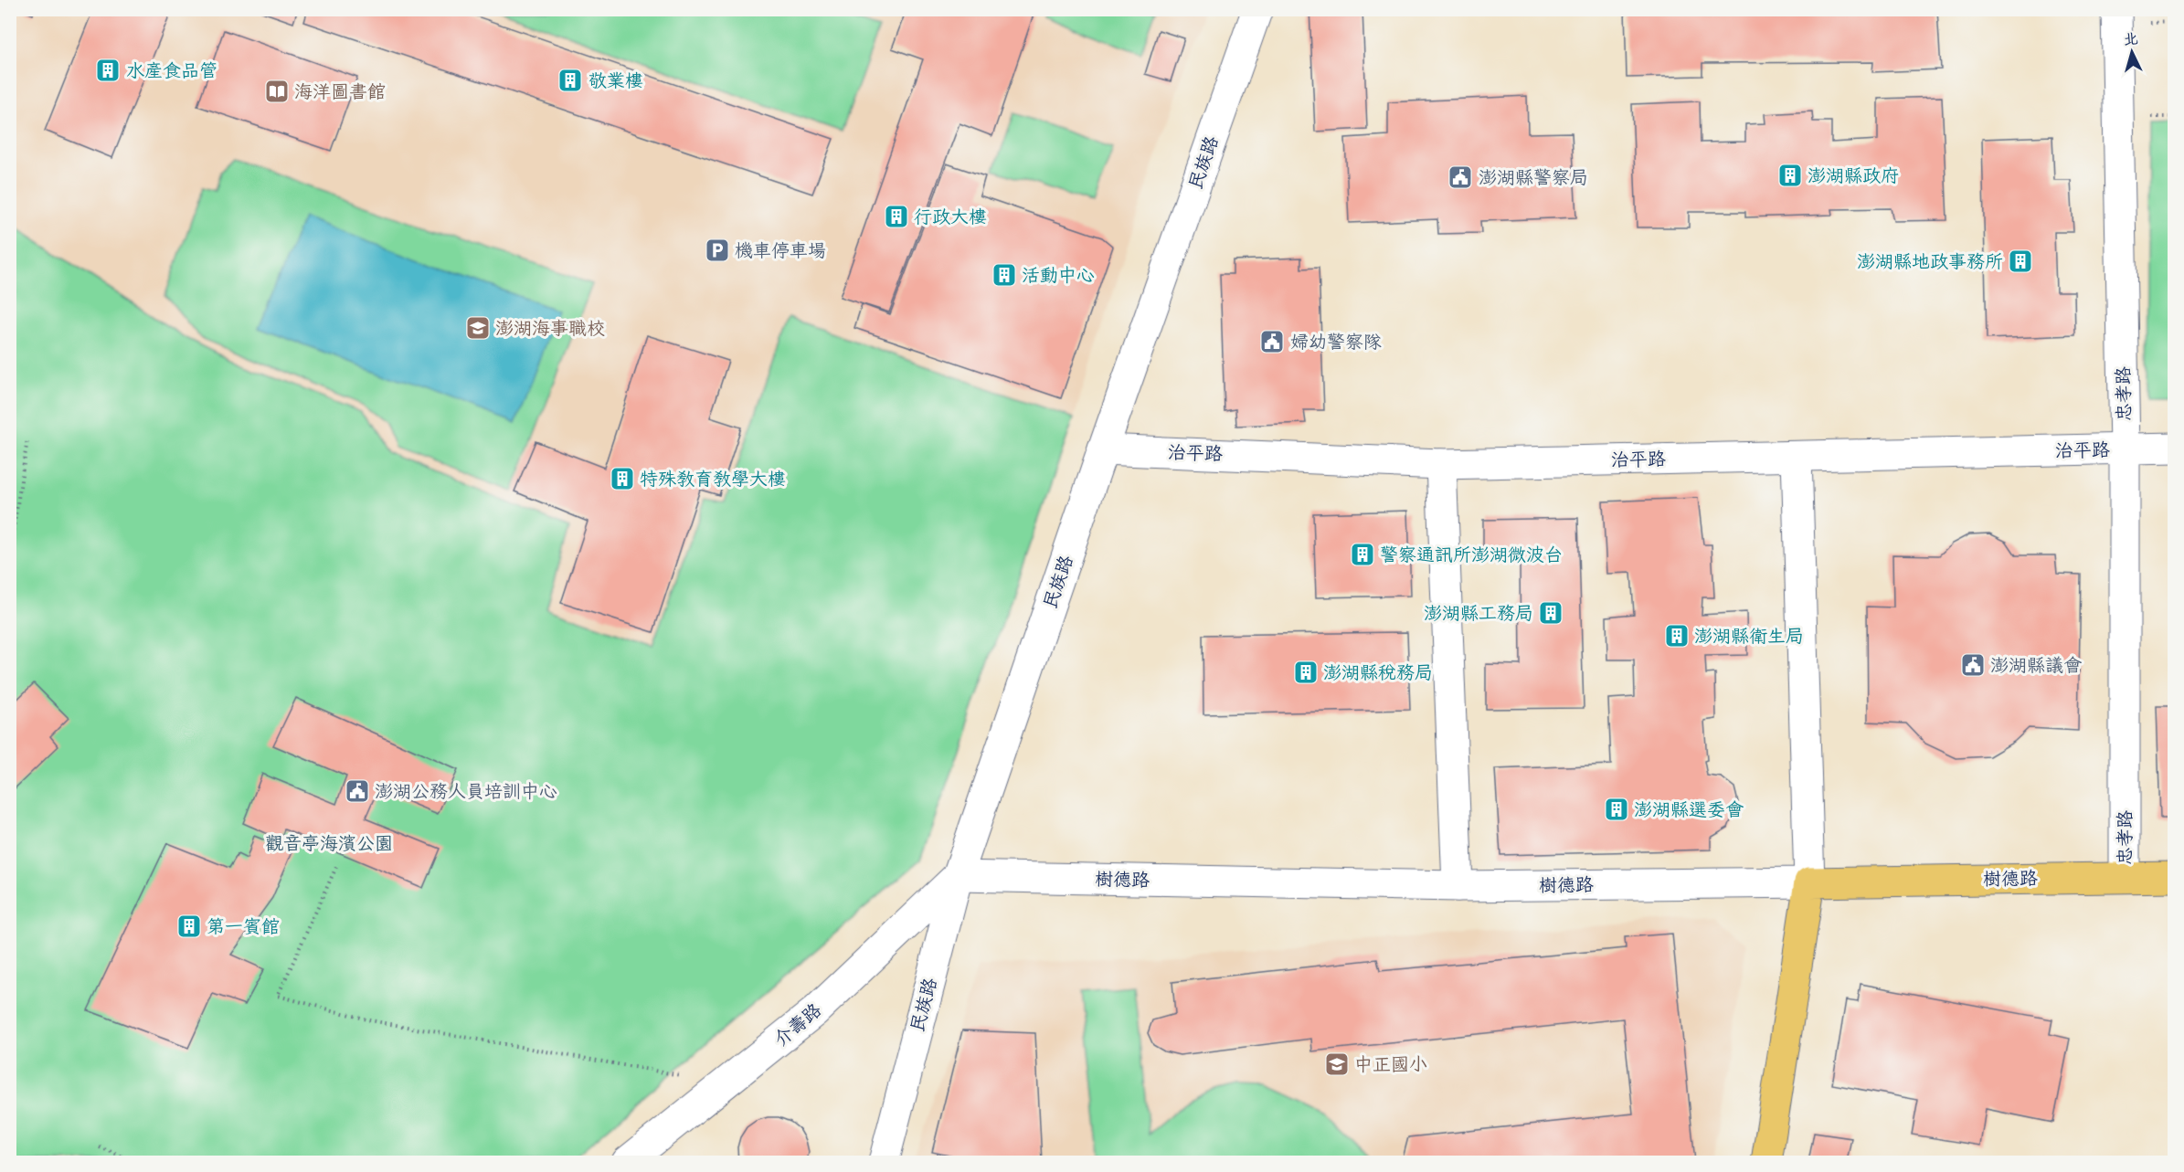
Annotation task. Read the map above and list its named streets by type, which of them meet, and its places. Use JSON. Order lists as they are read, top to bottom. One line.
{"streets":{"main road":["樹德路"],"street":["民族路","忠孝路","治平路","介壽路"]},"crossings":[["民族路","治平路"],["民族路","樹德路"],["民族路","介壽路"],["忠孝路","治平路"],["忠孝路","樹德路"],["樹德路","介壽路"]],"parks":["觀音亭海濱公園"],"places":{"building":["水產食品管","敬業樓","澎湖縣政府","行政大樓","澎湖縣地政事務所","活動中心","特殊教育教學大樓","警察通訊所澎湖微波台","澎湖縣工務局","澎湖縣衛生局","澎湖縣稅務局","澎湖縣選委會","第一賓館"],"library":["海洋圖書館"],"public building":["澎湖縣警察局","婦幼警察隊","澎湖縣議會","澎湖公務人員培訓中心"],"parking":["機車停車場"],"school or university":["澎湖海事職校","中正國小"]},"north":"top"}
